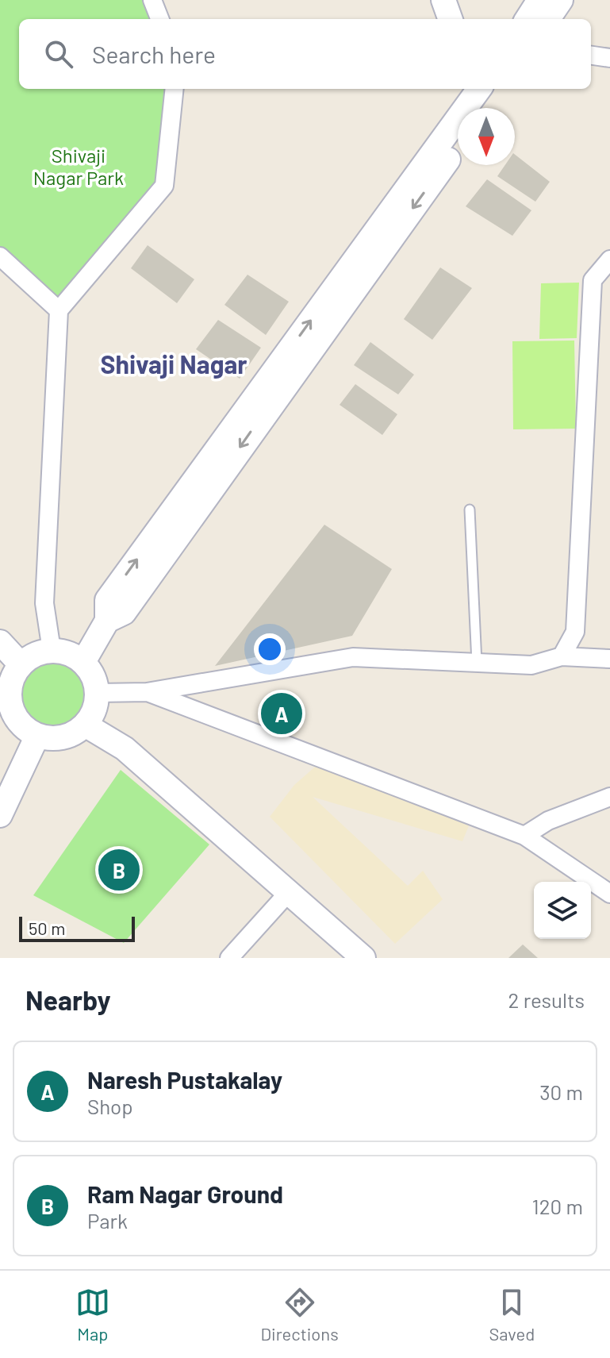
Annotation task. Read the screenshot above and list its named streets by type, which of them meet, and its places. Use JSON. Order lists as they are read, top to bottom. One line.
{"districts":["Shivaji Nagar"],"parks":["Shivaji Nagar Park"],"scale_bar":"50 m","north":"bottom","page":{"search":"Search here","pins":["A","B"],"scale":"50 m","heading":["Nearby","2 results"],"list":[{"mark":"A","name":"Naresh Pustakalay","note":"Shop","value":"30 m"},{"mark":"B","name":"Ram Nagar Ground","note":"Park","value":"120 m"}],"nav":["Map","Directions","Saved"]}}
